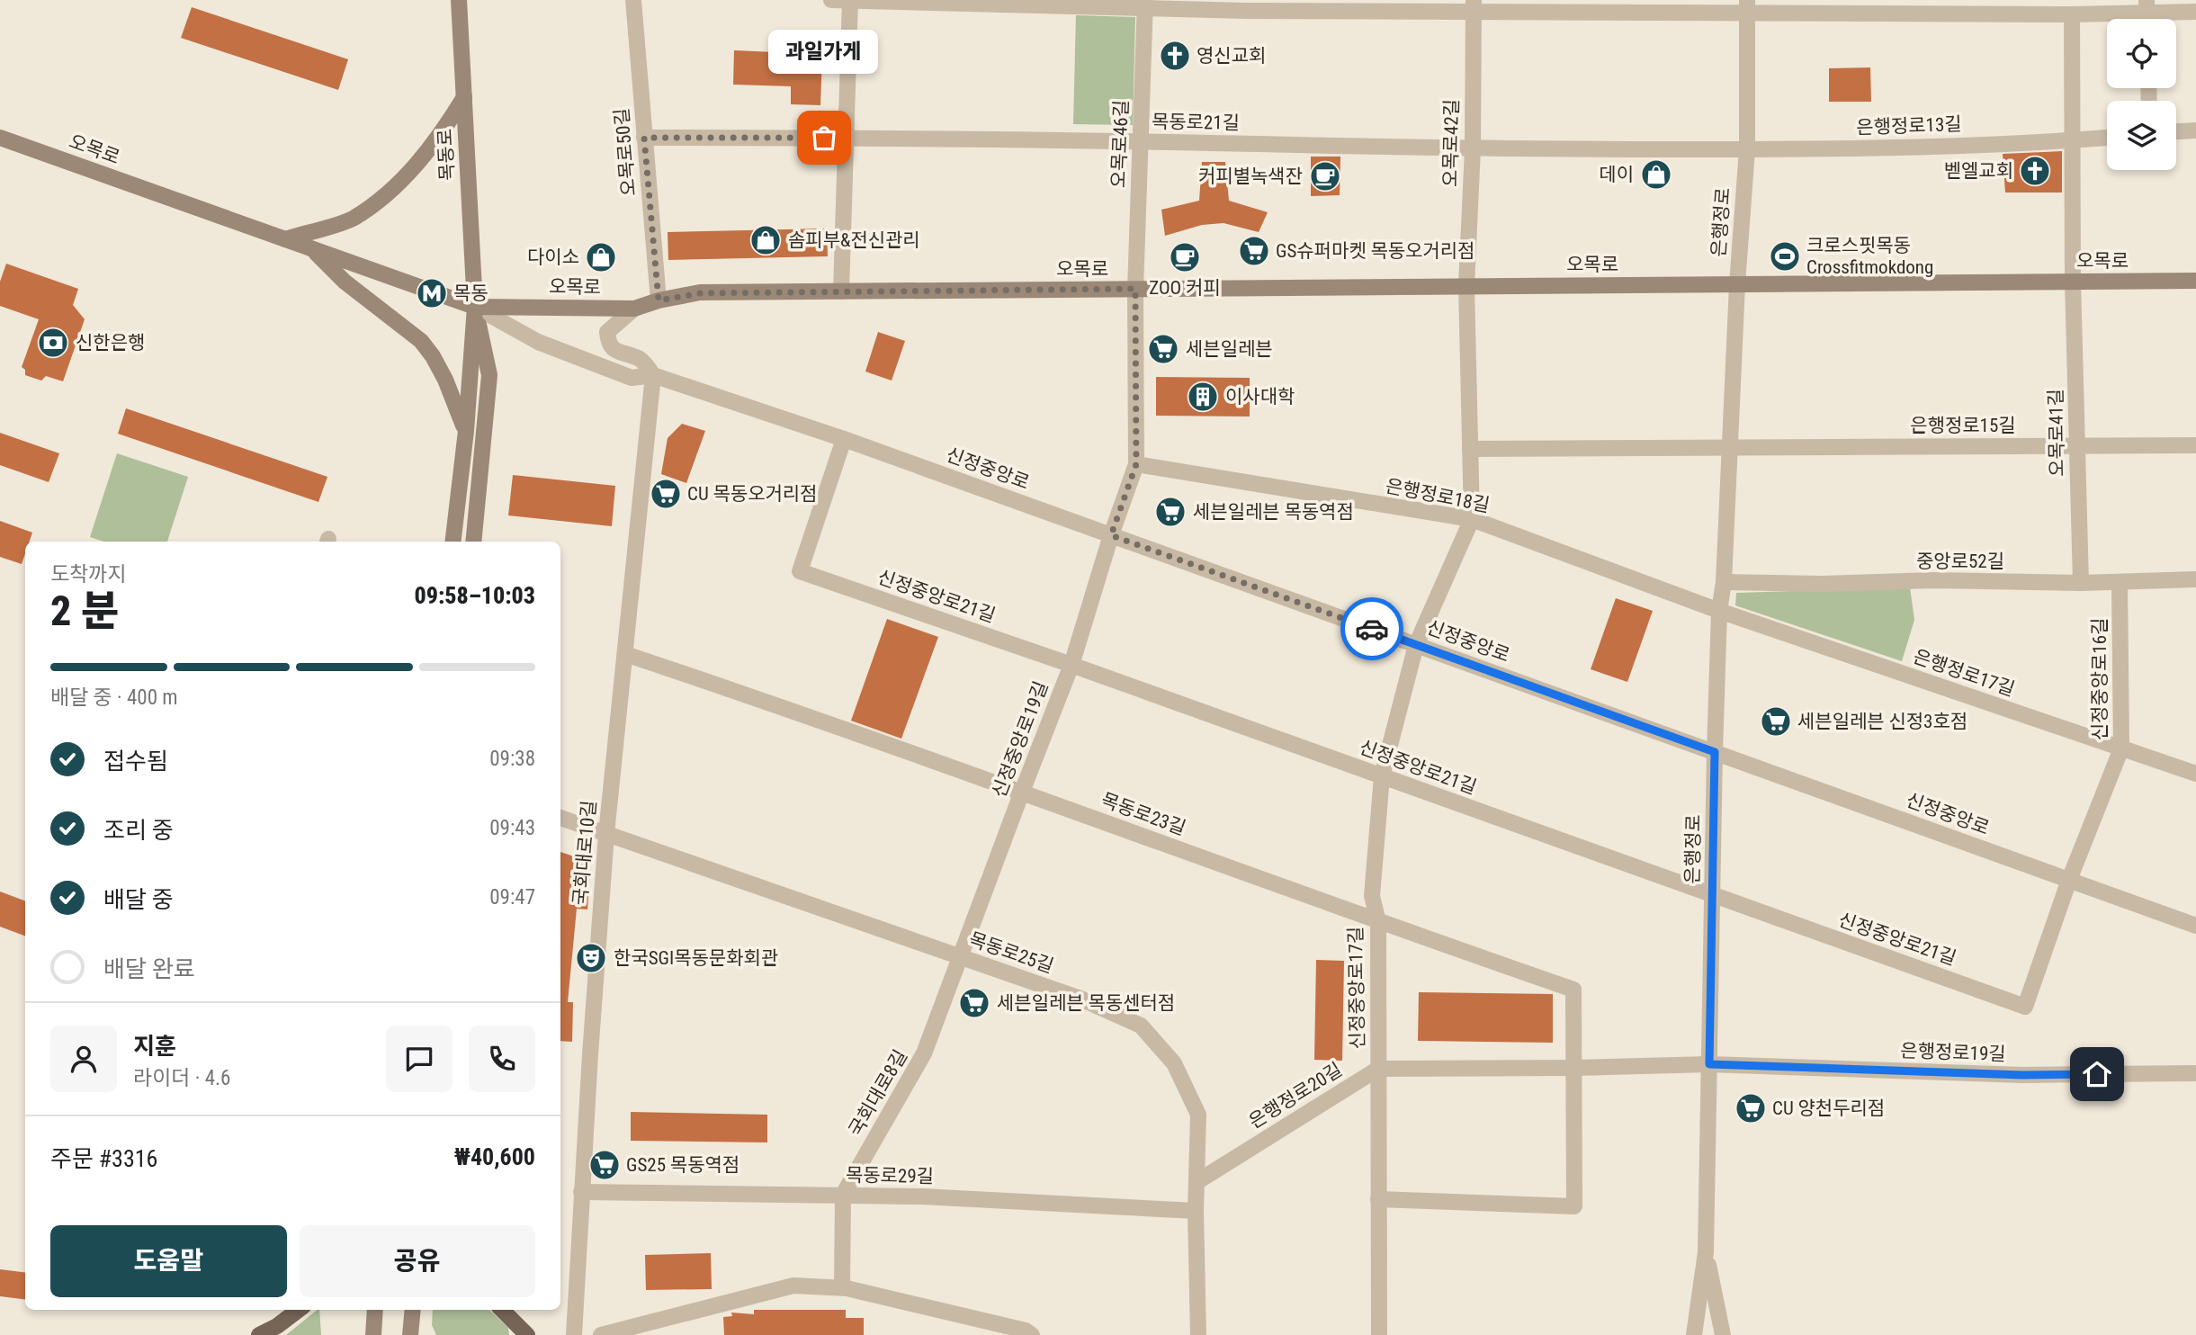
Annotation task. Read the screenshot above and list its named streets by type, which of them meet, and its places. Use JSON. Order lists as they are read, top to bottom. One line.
{"streets":{"main road":["오목로","목동로"],"street":["목동로21길","은행정로13길","오목로42길","오목로46길","오목로50길","은행정로","은행정로15길","오목로41길","신정중앙로","은행정로18길","중앙로52길","신정중앙로21길","은행정로17길","신정중앙로16길","신정중앙로19길","목동로23길","국회대로10길","목동로25길","신정중앙로17길","은행정로19길","국회대로8길","은행정로20길","목동로29길"]},"crossings":[["목동로21길","은행정로13길"],["목동로21길","오목로42길"],["목동로21길","오목로46길"],["목동로21길","오목로50길"],["목동로21길","은행정로"],["은행정로13길","은행정로"],["은행정로13길","오목로41길"],["오목로42길","오목로"],["오목로42길","은행정로18길"],["오목로42길","신정중앙로17길"],["오목로46길","오목로"],["오목로46길","은행정로18길"],["오목로46길","신정중앙로19길"],["오목로","오목로50길"],["오목로","목동로"],["오목로","은행정로"],["오목로","오목로41길"],["오목로","신정중앙로"],["목동로","신정중앙로"],["은행정로","은행정로15길"],["은행정로","신정중앙로"],["은행정로","은행정로18길"],["은행정로","중앙로52길"],["은행정로","신정중앙로21길"],["은행정로","은행정로17길"],["은행정로","은행정로19길"],["은행정로15길","오목로41길"],["오목로41길","중앙로52길"],["신정중앙로","신정중앙로21길"],["신정중앙로","신정중앙로16길"],["신정중앙로","신정중앙로19길"],["신정중앙로","국회대로10길"],["신정중앙로","신정중앙로17길"],["은행정로18길","은행정로17길"],["은행정로18길","신정중앙로19길"],["은행정로18길","신정중앙로17길"],["중앙로52길","신정중앙로16길"],["신정중앙로21길","신정중앙로16길"],["신정중앙로21길","신정중앙로19길"],["신정중앙로21길","신정중앙로17길"],["은행정로17길","신정중앙로16길"],["신정중앙로19길","목동로23길"],["신정중앙로19길","목동로25길"],["신정중앙로19길","국회대로8길"],["목동로23길","국회대로10길"],["목동로23길","신정중앙로17길"],["국회대로10길","목동로25길"],["국회대로10길","목동로29길"],["목동로25길","국회대로8길"],["목동로25길","은행정로20길"],["목동로25길","목동로29길"],["신정중앙로17길","은행정로20길"],["국회대로8길","목동로29길"]],"places":{"church":["영신교회","벧엘교회"],"other":["과일가게"],"shop":["데이","솜피부&전신관리","다이소"],"cafe":["커피별녹색잔","ZOO 커피"],"supermarket":["GS슈퍼마켓 목동오거리점","세븐일레븐","CU 목동오거리점","세븐일레븐 목동역점","세븐일레븐 신정3호점","세븐일레븐 목동센터점","CU 양천두리점","GS25 목동역점"],"sports":["크로스핏목동 Crossfitmokdong"],"metro station":["목동"],"bank":["신한은행"],"building":["이사대학"],"theatre":["한국SGI목동문화회관"]},"page":{"bubble":"과일가게","heading":["2 분","도착까지","09:58–10:03"],"panel":["지훈","라이더 · 4.6","주문 #3316","₩40,600"],"bar":"배달 중 · 400 m","list":[["접수됨","09:38"],["조리 중","09:43"],["배달 중","09:47"],"배달 완료"],"buttons":["도움말","공유"]}}
